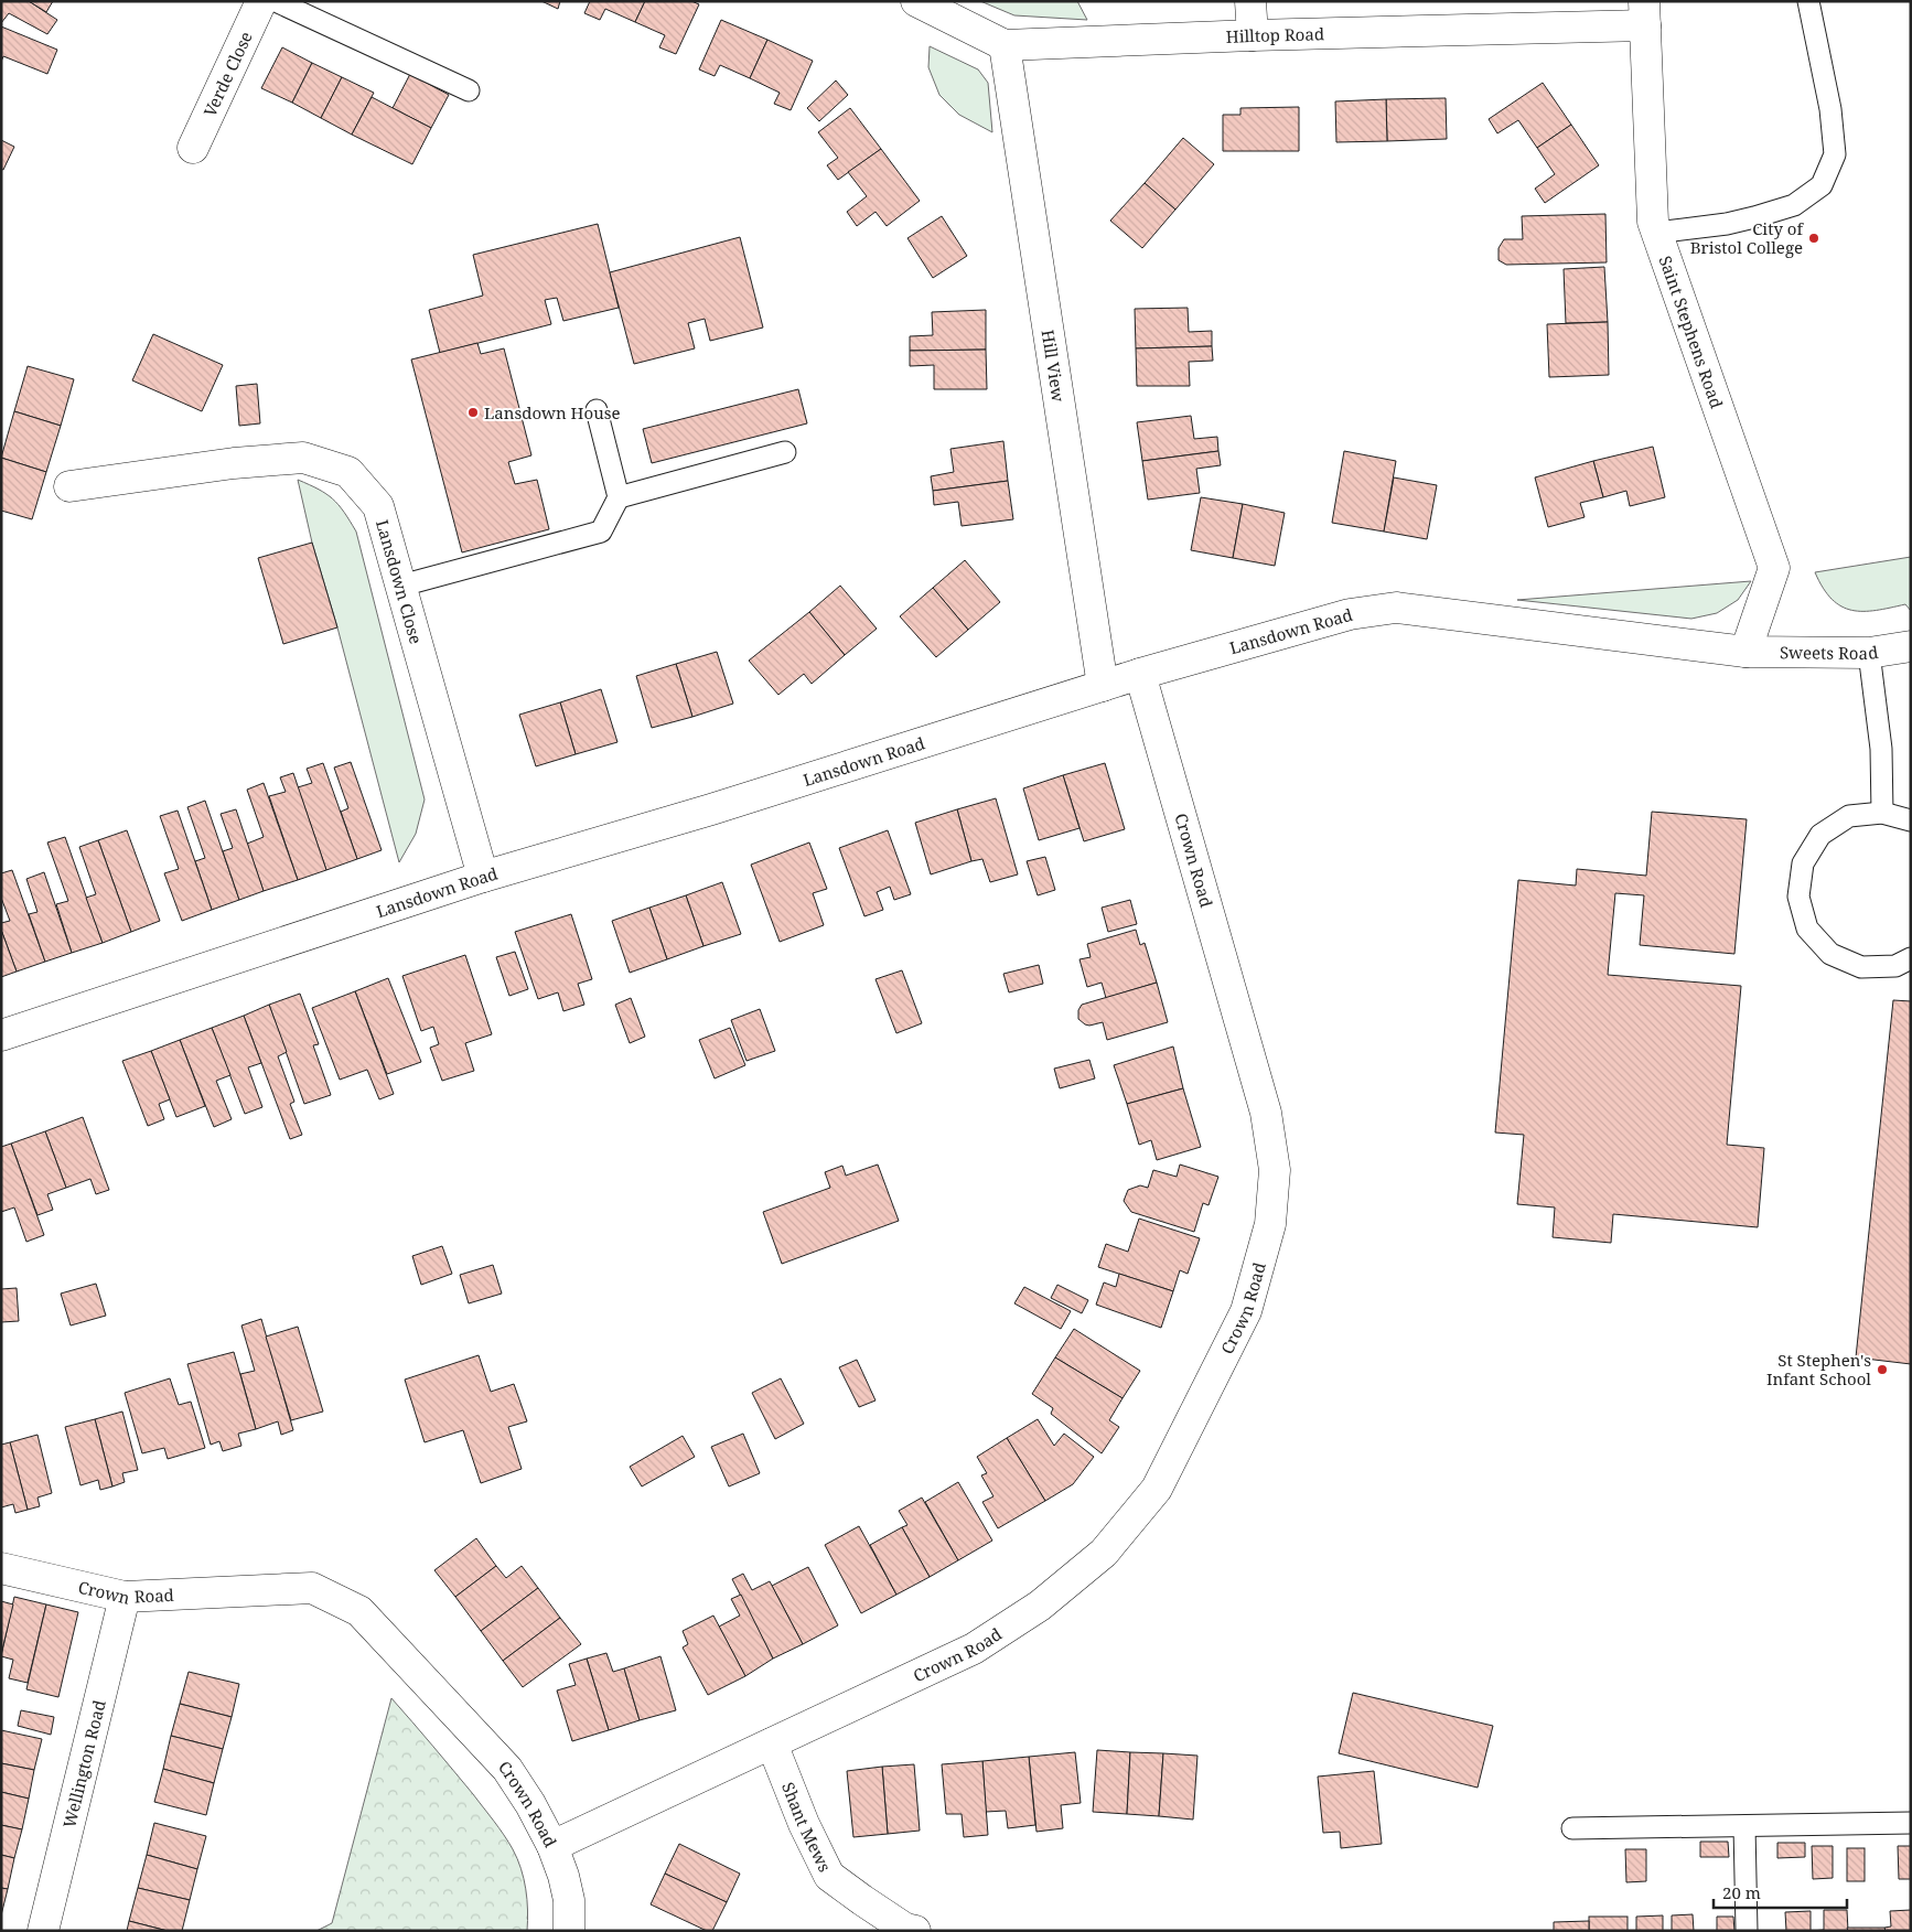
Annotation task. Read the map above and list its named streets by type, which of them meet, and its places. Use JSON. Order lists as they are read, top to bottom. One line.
{"streets":{"street":["Hilltop Road","Verde Close","Saint Stephens Road","Hill View","Lansdown Close","Lansdown Road","Sweets Road","Crown Road","Wellington Road","Shant Mews"]},"crossings":[["Hilltop Road","Saint Stephens Road"],["Hilltop Road","Hill View"],["Saint Stephens Road","Lansdown Road"],["Saint Stephens Road","Sweets Road"],["Hill View","Lansdown Road"],["Lansdown Close","Lansdown Road"],["Lansdown Road","Sweets Road"],["Lansdown Road","Crown Road"],["Crown Road","Wellington Road"],["Crown Road","Shant Mews"]],"places":["City of Bristol College","Lansdown House","St Stephen's Infant School"],"scale_bar":"20 m"}
